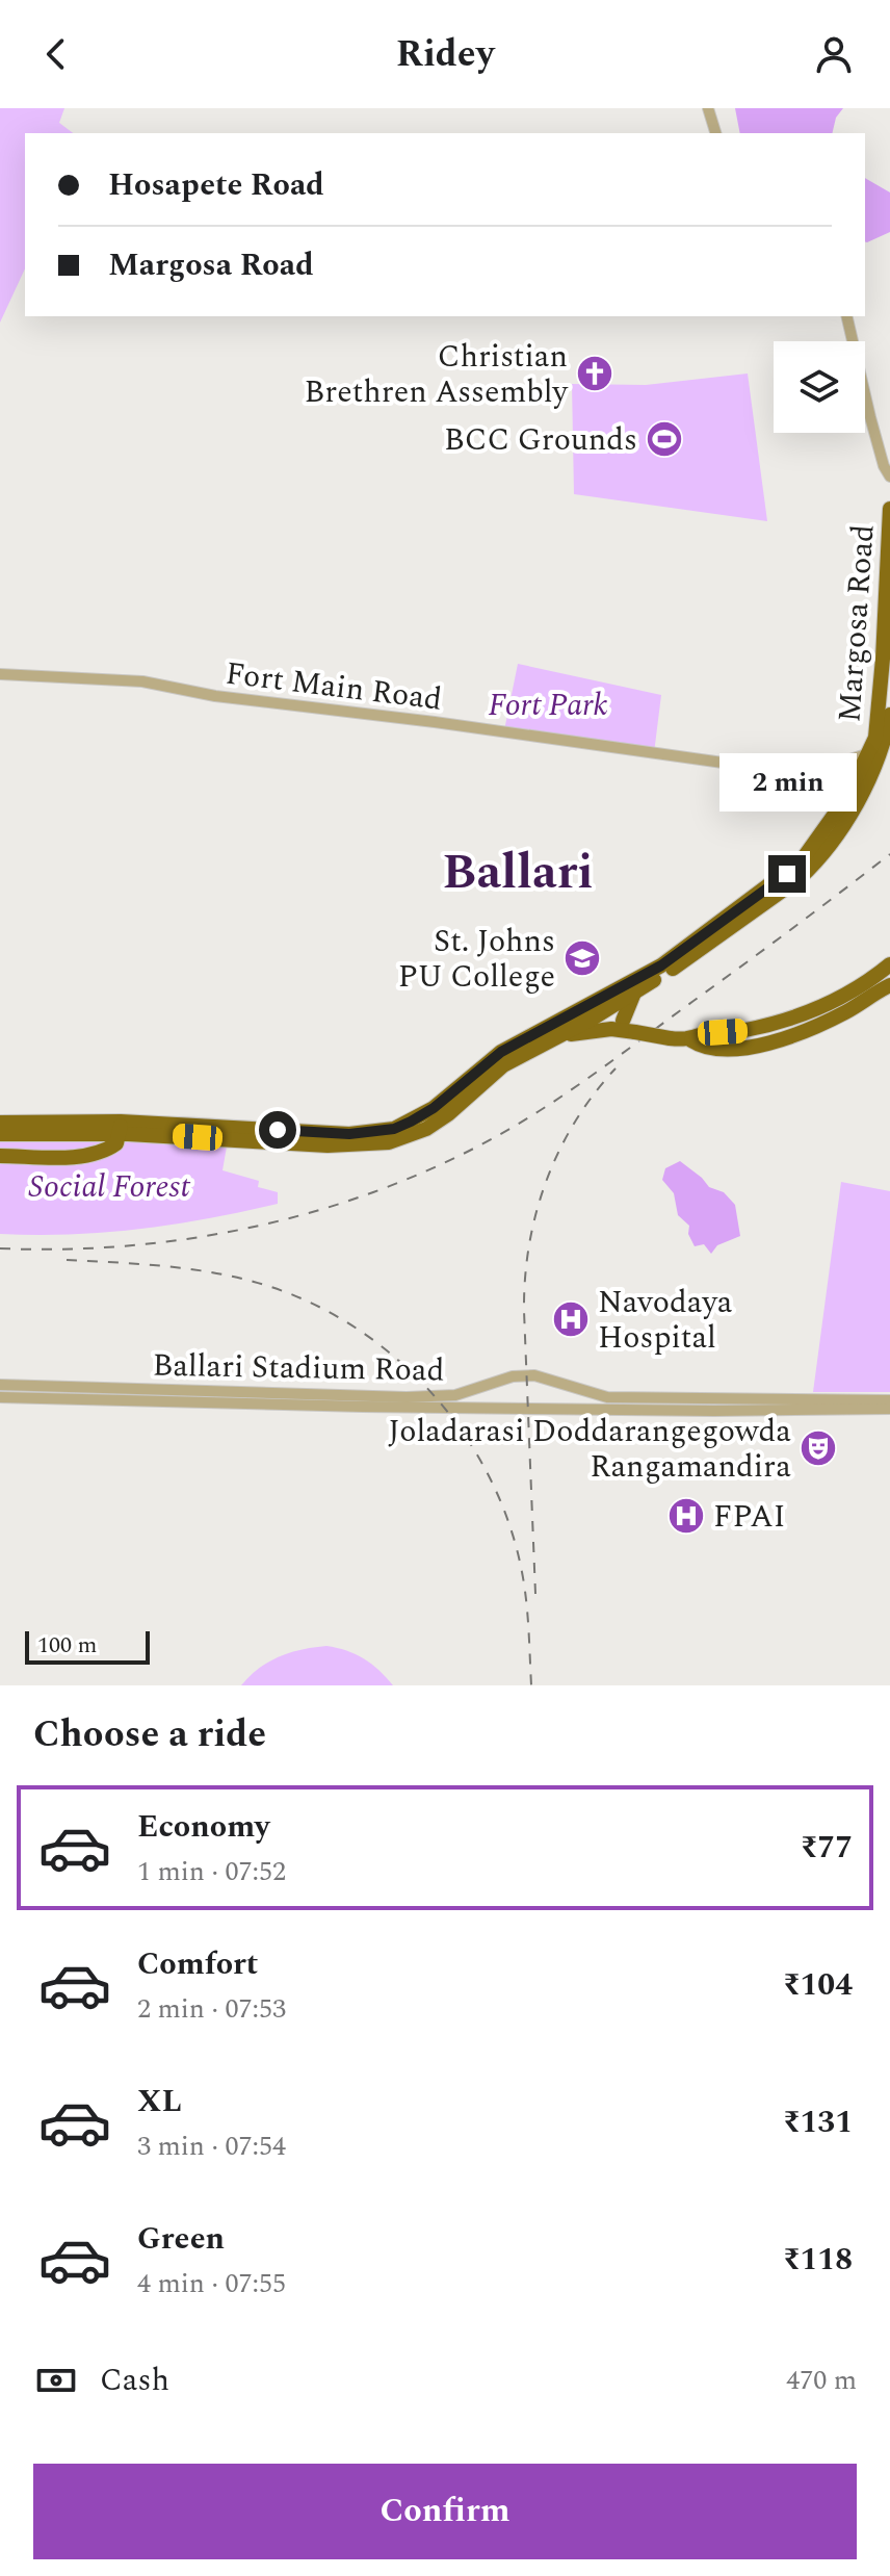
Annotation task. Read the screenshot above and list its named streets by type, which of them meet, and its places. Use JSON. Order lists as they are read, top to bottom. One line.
{"streets":{"highway":["Margosa Road"],"street":["Fort Main Road","Ballari Stadium Road"]},"crossings":[["Margosa Road","Fort Main Road"]],"districts":["Ballari"],"parks":["Fort Park","Social Forest"],"places":{"church":["Christian Brethren Assembly"],"sports":["BCC Grounds"],"school or university":["St. Johns PU College"],"hospital":["Navodaya Hospital","FPAI"],"theatre":["Joladarasi Doddarangegowda Rangamandira"]},"scale_bar":"100 m","page":{"header":"Ridey","banner":["Hosapete Road","Margosa Road"],"bubble":"2 min","scale":"100 m","heading":"Choose a ride","list":[{"name":"Economy","note":"1 min · 07:52","value":"₹77"},{"name":"Comfort","note":"2 min · 07:53","value":"₹104"},{"name":"XL","note":"3 min · 07:54","value":"₹131"},{"name":"Green","note":"4 min · 07:55","value":"₹118"}],"pay":["Cash","470 m"],"buttons":"Confirm"}}
